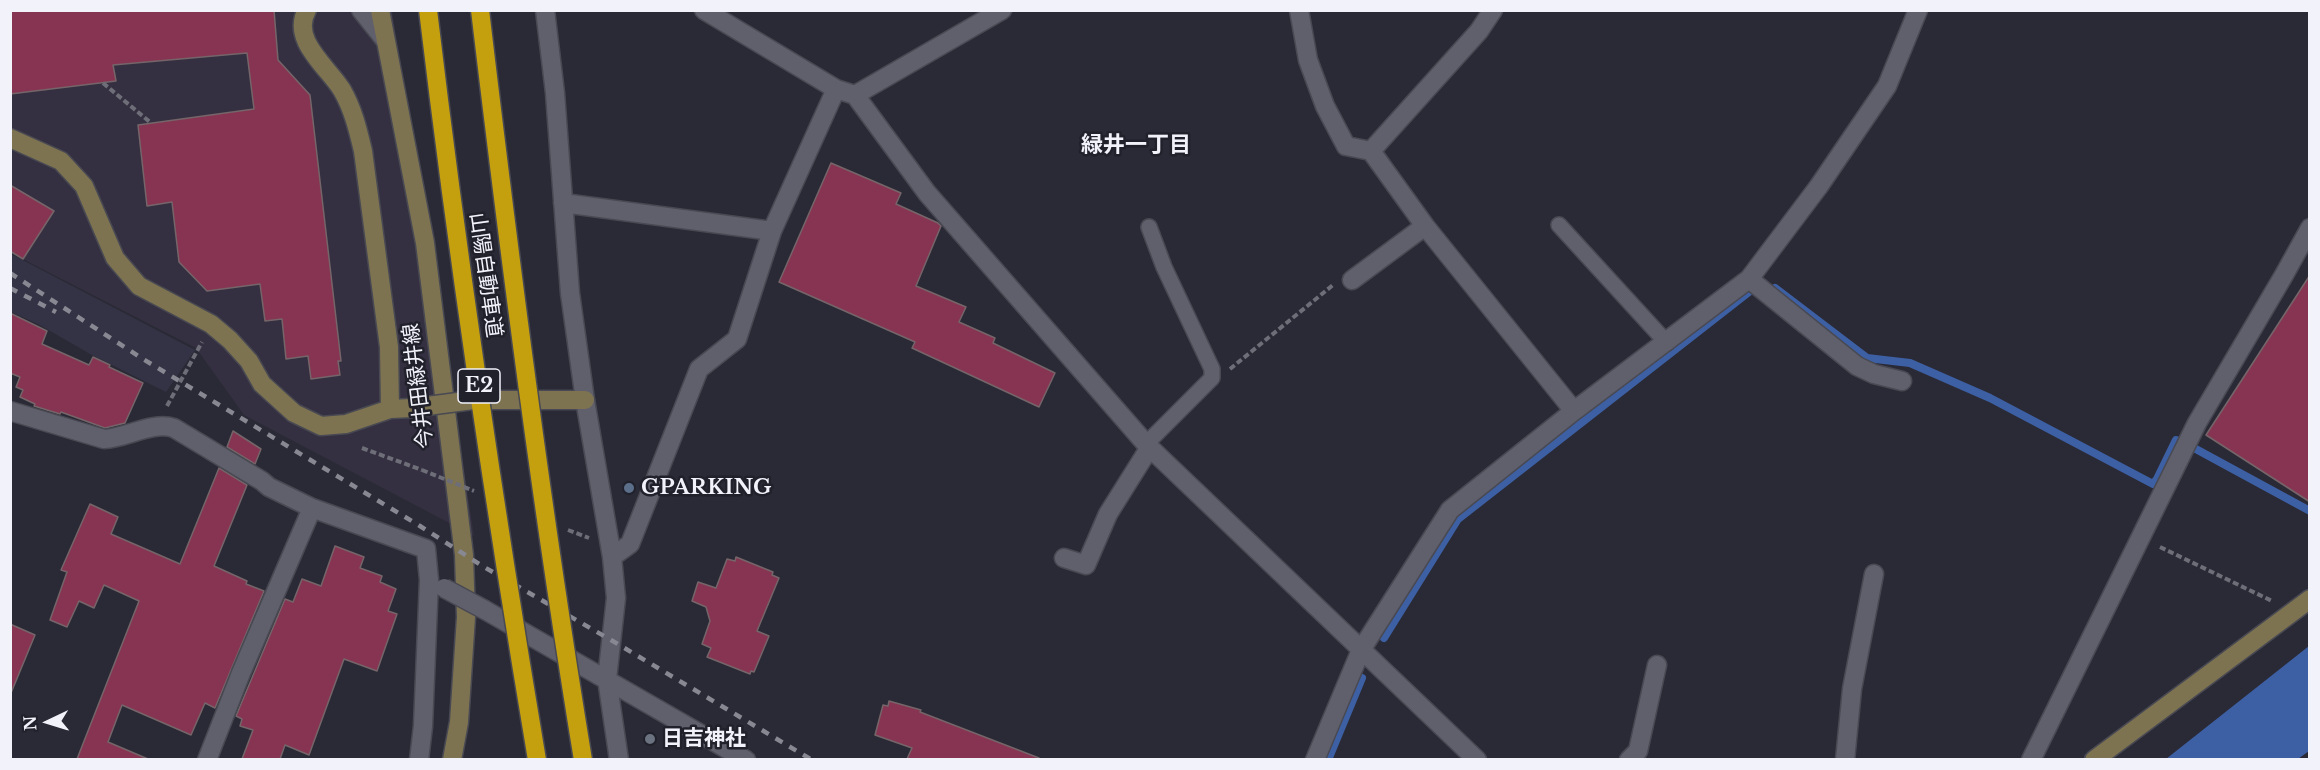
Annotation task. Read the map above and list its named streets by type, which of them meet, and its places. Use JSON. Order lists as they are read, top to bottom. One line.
{"streets":{"highway":["山陽自動車道","E2"],"street":["今井田緑井線"]},"districts":["緑井一丁目"],"places":["GPARKING","日吉神社"],"north":"left"}
